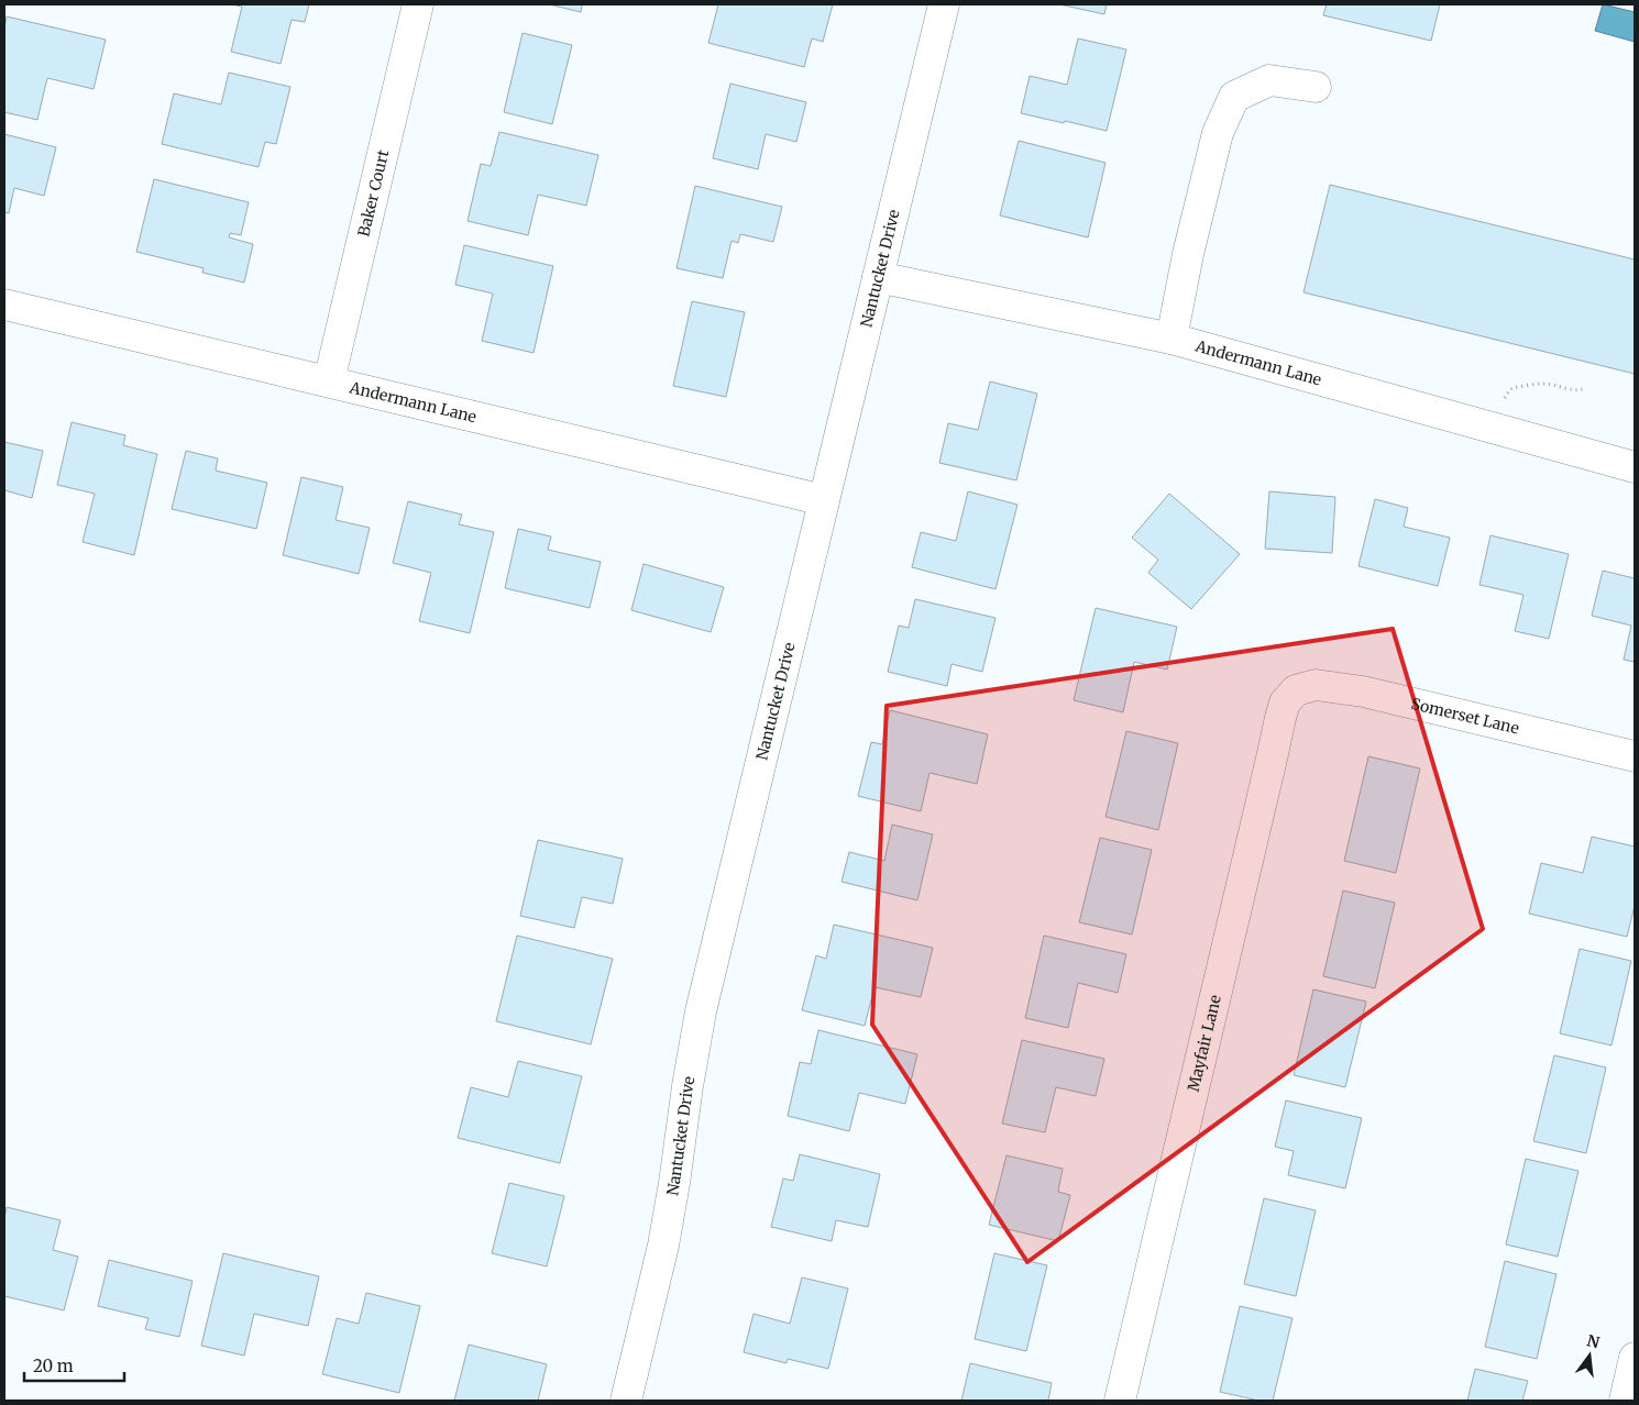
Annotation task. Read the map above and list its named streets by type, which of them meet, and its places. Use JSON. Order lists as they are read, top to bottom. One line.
{"streets":{"street":["Baker Court","Nantucket Drive","Andermann Lane","Somerset Lane","Mayfair Lane"]},"crossings":[["Baker Court","Andermann Lane"],["Nantucket Drive","Andermann Lane"],["Somerset Lane","Mayfair Lane"]],"scale_bar":"20 m","north":"top"}
